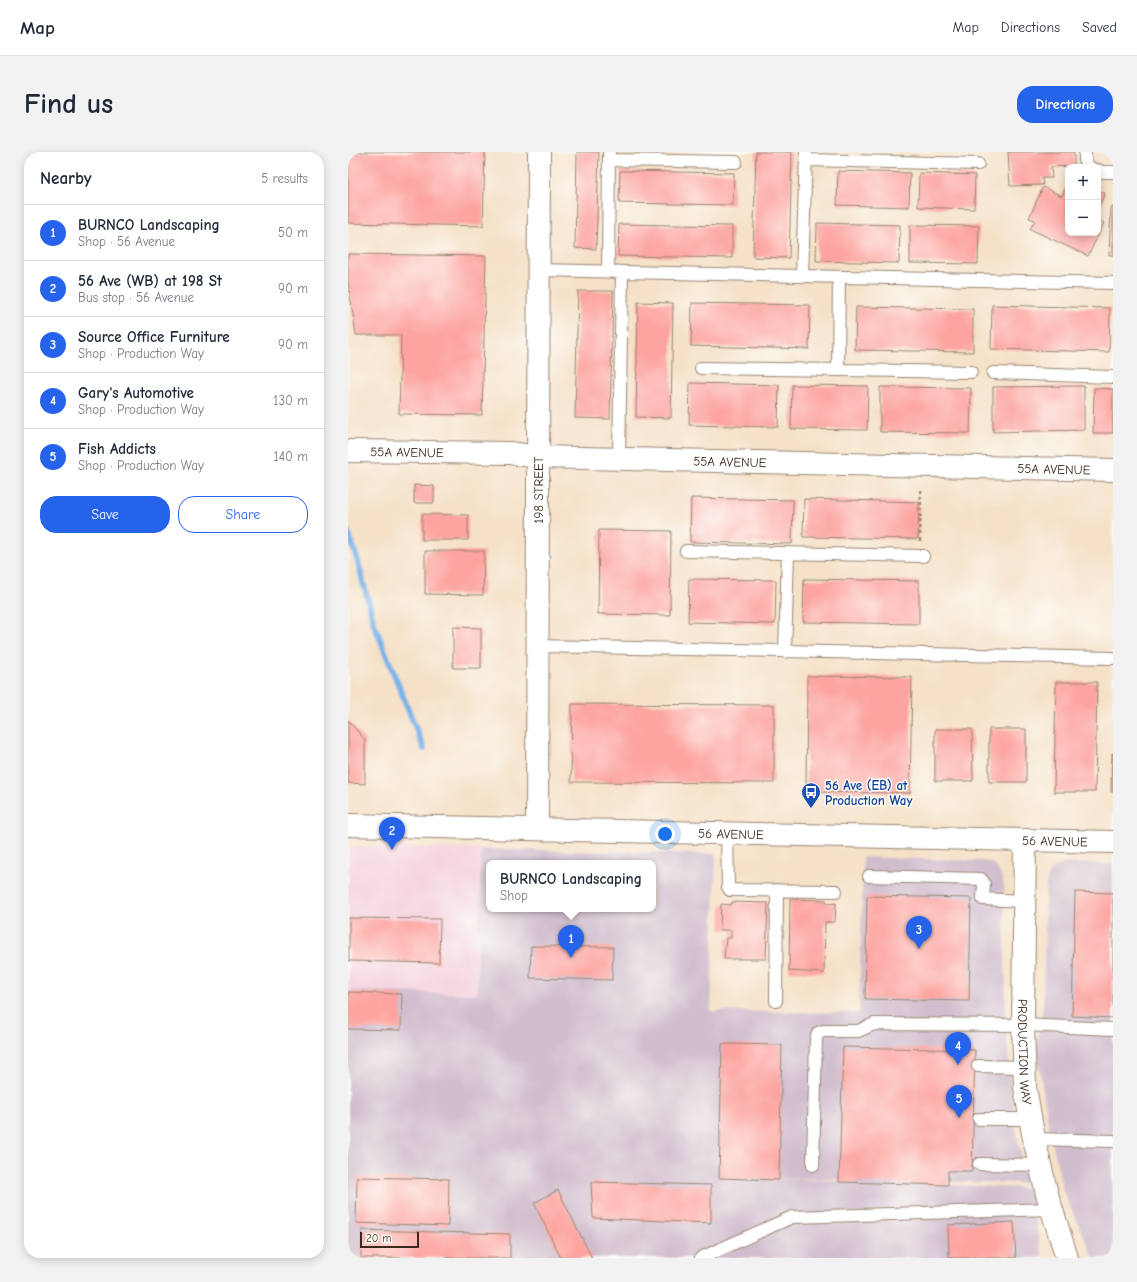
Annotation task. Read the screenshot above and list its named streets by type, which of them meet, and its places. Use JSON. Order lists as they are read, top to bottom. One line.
{"streets":{"street":["55A AVENUE","198 STREET","56 AVENUE","PRODUCTION WAY"]},"crossings":[["55A AVENUE","198 STREET"],["198 STREET","56 AVENUE"],["56 AVENUE","PRODUCTION WAY"]],"places":{"bus stop":["56 Ave (EB) at Production Way"]},"scale_bar":"20 m","page":{"header":"Map","nav":["Map","Directions","Saved"],"buttons":["Directions",["Save","Share"]],"title":"Find us","heading":["Nearby","5 results"],"map_buttons":["+","−"],"list":[{"mark":"1","name":"BURNCO Landscaping","note":"Shop · 56 Avenue","value":"50 m"},{"mark":"2","name":"56 Ave (WB) at 198 St","note":"Bus stop · 56 Avenue","value":"90 m"},{"mark":"3","name":"Source Office Furniture","note":"Shop · Production Way","value":"90 m"},{"mark":"4","name":"Gary's Automotive","note":"Shop · Production Way","value":"130 m"},{"mark":"5","name":"Fish Addicts","note":"Shop · Production Way","value":"140 m"}],"pins":["2","3","1","4","5"],"popup":["BURNCO Landscaping","Shop"],"scale":"20 m"}}
